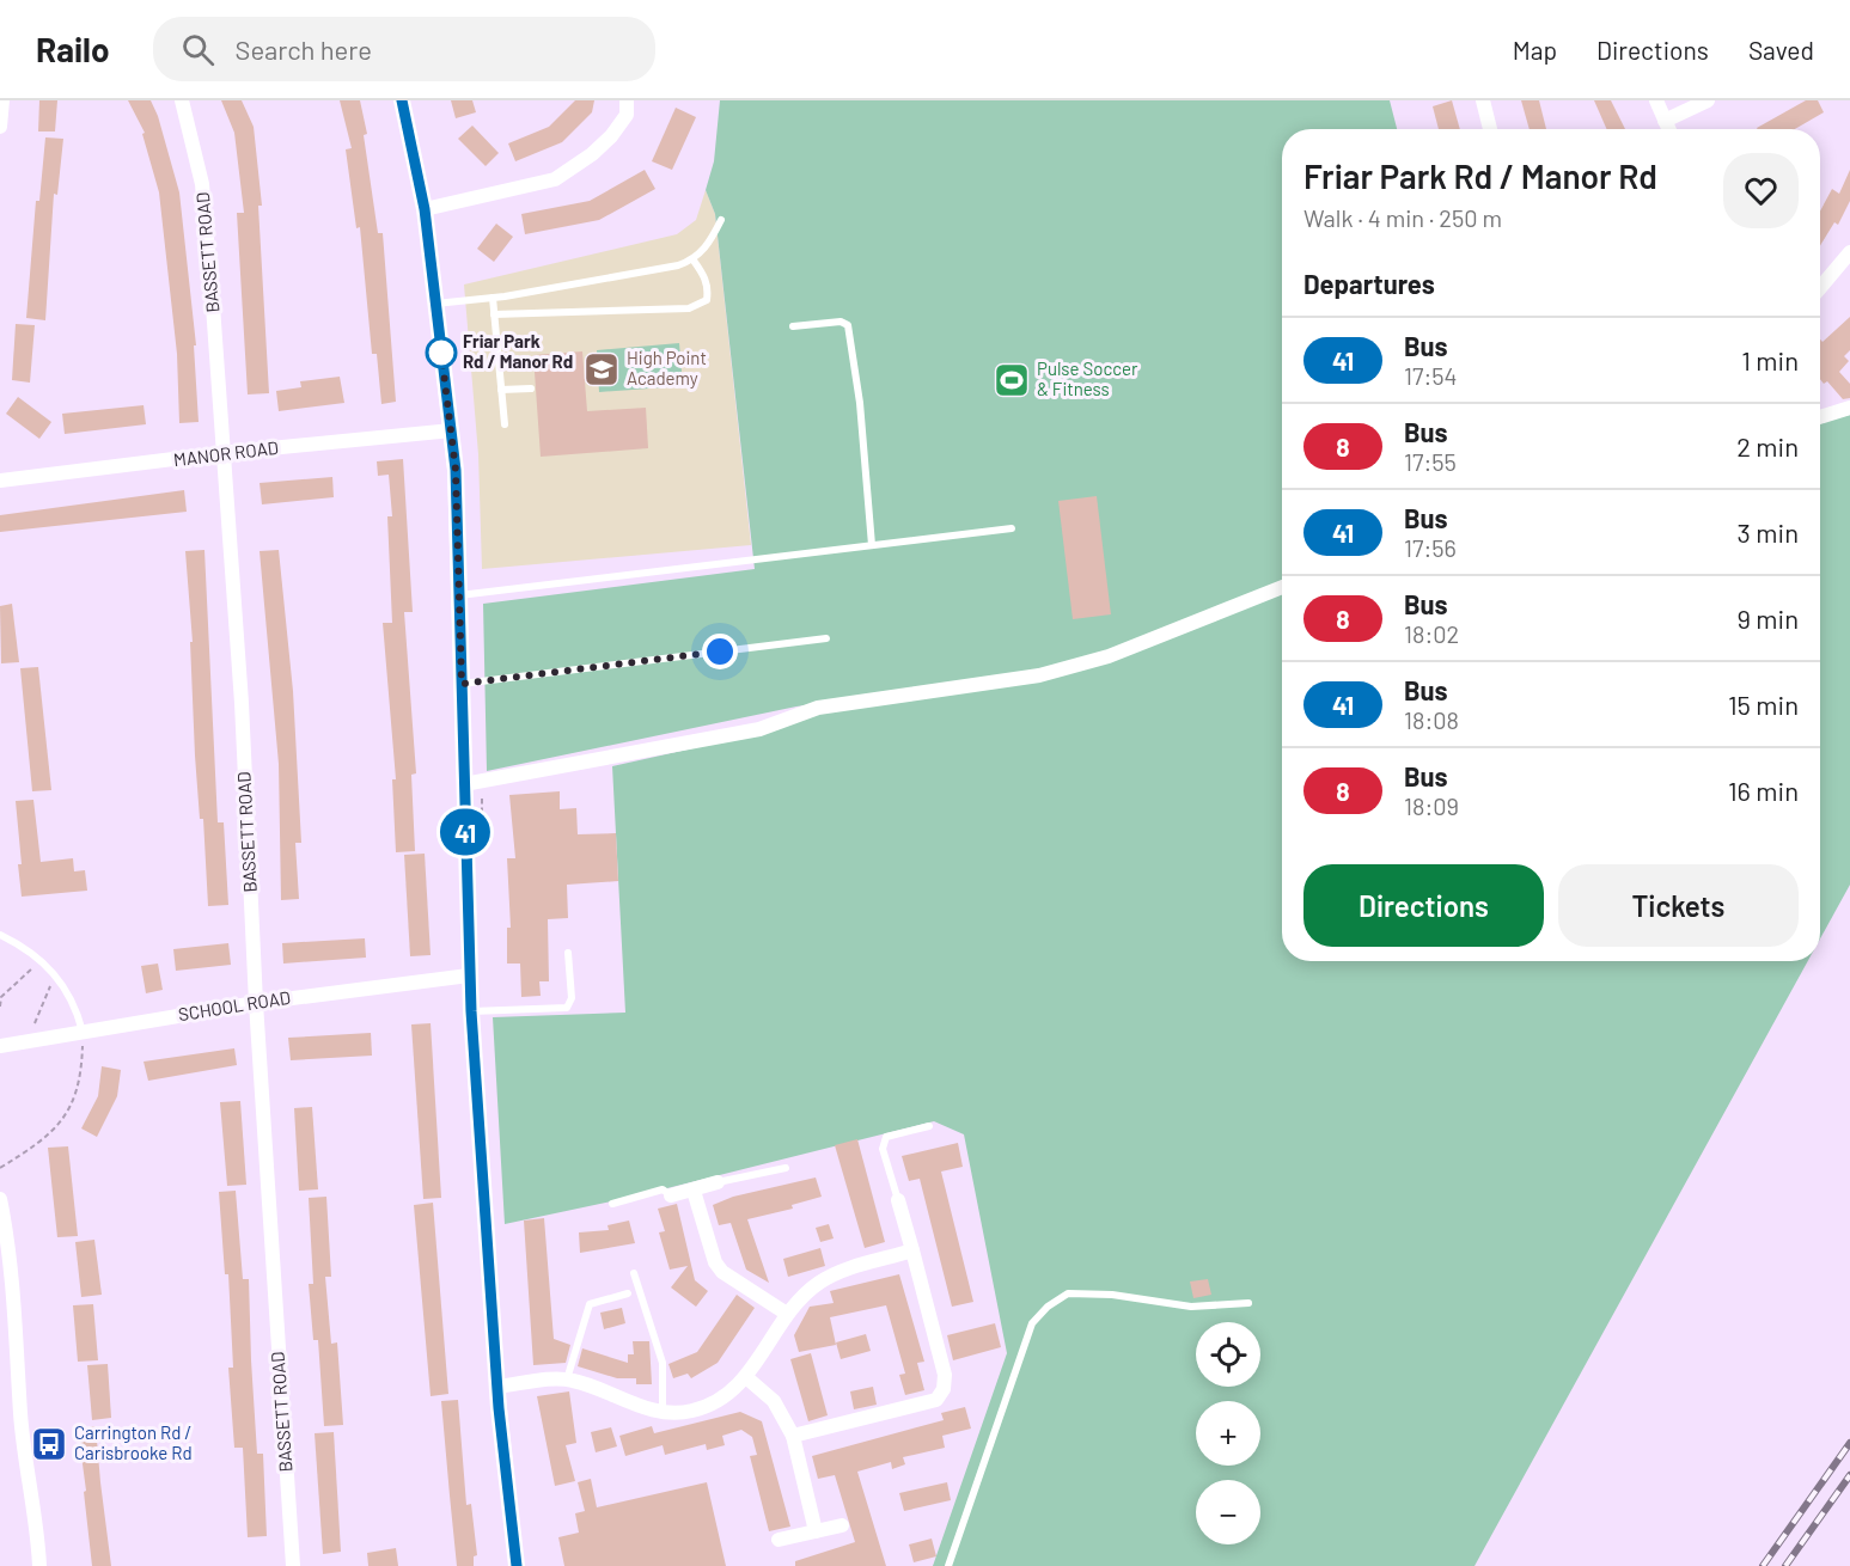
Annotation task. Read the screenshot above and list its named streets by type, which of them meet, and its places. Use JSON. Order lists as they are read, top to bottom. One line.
{"streets":{"street":["BASSETT ROAD","MANOR ROAD","SCHOOL ROAD"]},"crossings":[["BASSETT ROAD","MANOR ROAD"],["BASSETT ROAD","SCHOOL ROAD"]],"places":{"other":["Friar Park Rd / Manor Rd"],"school or university":["High Point Academy"],"sports":["Pulse Soccer & Fitness"],"bus stop":["Carrington Rd / Carisbrooke Rd"]},"lines":["bus line 41"],"page":{"header":"Railo","search":"Search here","nav":["Map","Directions","Saved"],"on_map":"41","heading":[["Friar Park Rd / Manor Rd","Walk · 4 min · 250 m"],"Departures"],"list":[{"mark":"41","name":"Bus","note":"17:54","value":"1 min"},{"mark":"8","name":"Bus","note":"17:55","value":"2 min"},{"mark":"41","name":"Bus","note":"17:56","value":"3 min"},{"mark":"8","name":"Bus","note":"18:02","value":"9 min"},{"mark":"41","name":"Bus","note":"18:08","value":"15 min"},{"mark":"8","name":"Bus","note":"18:09","value":"16 min"}],"buttons":["Directions","Tickets"],"map_buttons":["+","−"]}}
